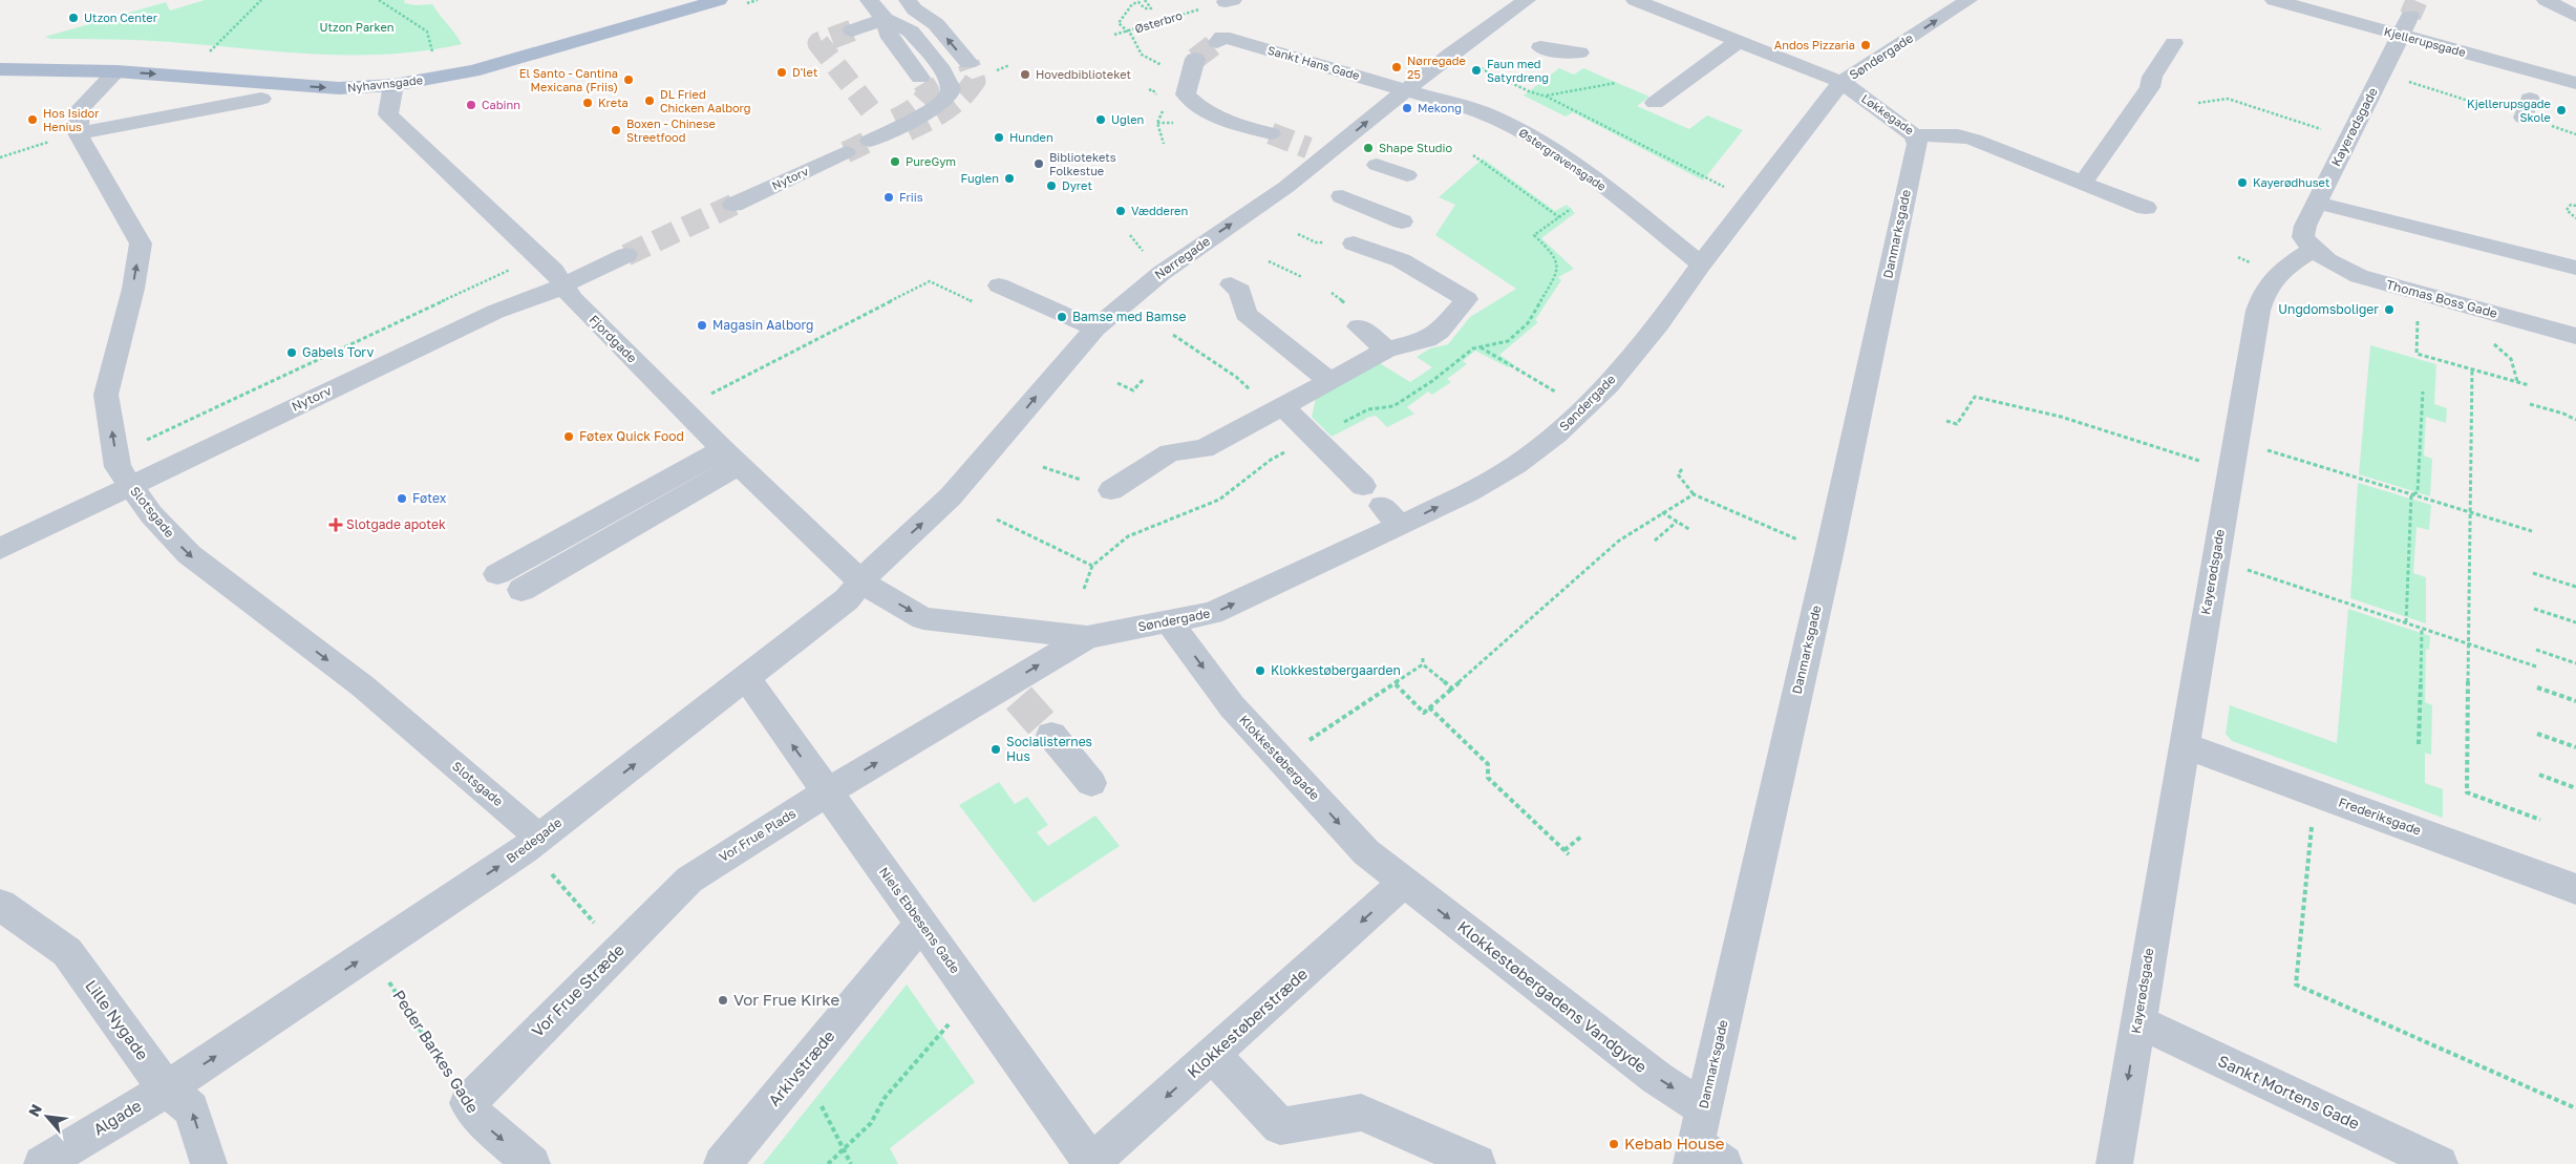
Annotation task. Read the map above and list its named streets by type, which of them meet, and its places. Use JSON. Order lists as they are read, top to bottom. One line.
{"streets":{"main road":["Nyhavnsgade"],"street":["Kjellerupsgade","Søndergade","Sankt Hans Gade","Løkkegade","Kayerødsgade","Østergravensgade","Nytorv","Danmarksgade","Nørregade","Thomas Boss Gade","Fjordgade","Slotsgade","Klokkestøbergade","Frederiksgade","Vor Frue Plads","Bredegade","Niels Ebbesens Gade","Vor Frue Stræde","Klokkestøbergadens Vandgyde","Lille Nygade","Klokkestøberstræde","Peder Barkes Gade","Arkivstræde","Sankt Mortens Gade","Algade"],"path":["Østerbro"]},"crossings":[["Kjellerupsgade","Kayerødsgade"],["Søndergade","Løkkegade"],["Søndergade","Østergravensgade"],["Søndergade","Nørregade"],["Søndergade","Fjordgade"],["Søndergade","Klokkestøbergade"],["Søndergade","Vor Frue Plads"],["Søndergade","Bredegade"],["Søndergade","Niels Ebbesens Gade"],["Sankt Hans Gade","Østergravensgade"],["Sankt Hans Gade","Nørregade"],["Nyhavnsgade","Fjordgade"],["Løkkegade","Danmarksgade"],["Kayerødsgade","Thomas Boss Gade"],["Kayerødsgade","Frederiksgade"],["Kayerødsgade","Sankt Mortens Gade"],["Østergravensgade","Nørregade"],["Nytorv","Fjordgade"],["Nytorv","Slotsgade"],["Danmarksgade","Klokkestøbergadens Vandgyde"],["Nørregade","Fjordgade"],["Nørregade","Bredegade"],["Fjordgade","Bredegade"],["Slotsgade","Bredegade"],["Klokkestøbergade","Klokkestøbergadens Vandgyde"],["Klokkestøbergade","Klokkestøberstræde"],["Vor Frue Plads","Niels Ebbesens Gade"],["Vor Frue Plads","Vor Frue Stræde"],["Bredegade","Niels Ebbesens Gade"],["Bredegade","Lille Nygade"],["Bredegade","Peder Barkes Gade"],["Bredegade","Algade"],["Niels Ebbesens Gade","Klokkestøberstræde"],["Niels Ebbesens Gade","Arkivstræde"],["Vor Frue Stræde","Peder Barkes Gade"],["Klokkestøbergadens Vandgyde","Klokkestøberstræde"],["Lille Nygade","Algade"]],"one_way":["Søndergade","Klokkestøbergade","Klokkestøbergadens Vandgyde","Klokkestøberstræde"],"parks":["Utzon Parken"],"places":{"other":["Utzon Center","Andos Pizzaria","Nørregade 25","Faun med Satyrdreng","D'let","Hovedbiblioteket","El Santo - Cantina Mexicana (Friis)","DL Fried Chicken Aalborg","Kreta","Cabinn","Mekong","Kjellerupsgade Skole","Hos Isidor Henius","Uglen","Boxen - Chinese Streetfood","Hunden","Shape Studio","PureGym","Bibliotekets Folkestue","Fuglen","Kayerødhuset","Dyret","Friis","Vædderen","Ungdomsboliger","Bamse med Bamse","Magasin Aalborg","Gabels Torv","Føtex Quick Food","Føtex","Klokkestøbergaarden","Socialisternes Hus","Vor Frue Kirke","Kebab House"],"health":["Slotgade apotek"]},"north":"top left"}
